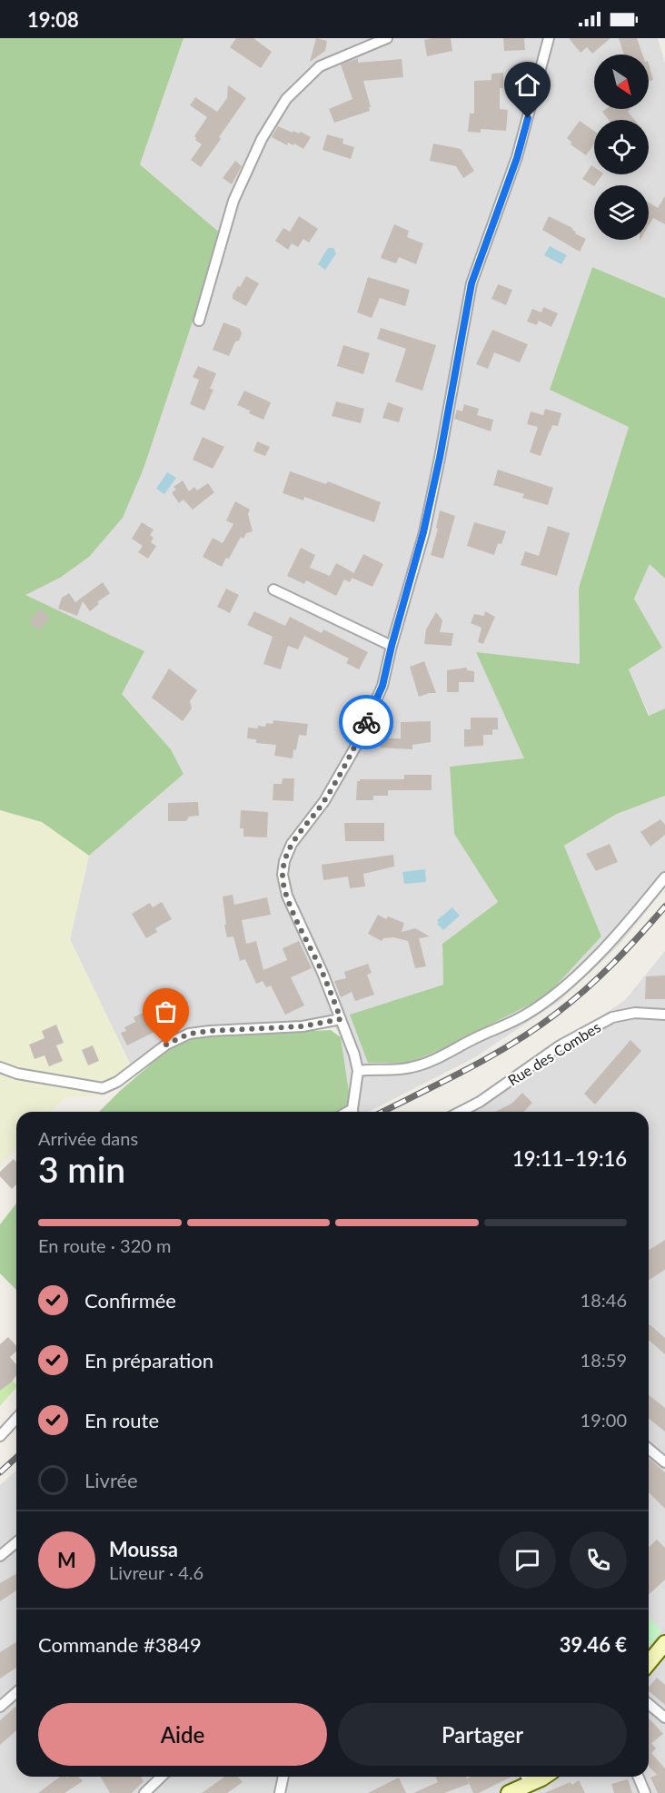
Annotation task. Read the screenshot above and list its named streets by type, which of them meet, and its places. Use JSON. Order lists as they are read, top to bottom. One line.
{"streets":{"street":["Rue des Combes"]},"north":"bottom right","page":{"status":"19:08","heading":["3 min","Arrivée dans","19:11–19:16"],"panel":["Moussa","Livreur · 4.6","Commande #3849","39.46 €"],"bar":"En route · 320 m","list":[["Confirmée","18:46"],["En préparation","18:59"],["En route","19:00"],"Livrée"],"round":"M","buttons":["Aide","Partager"]}}
